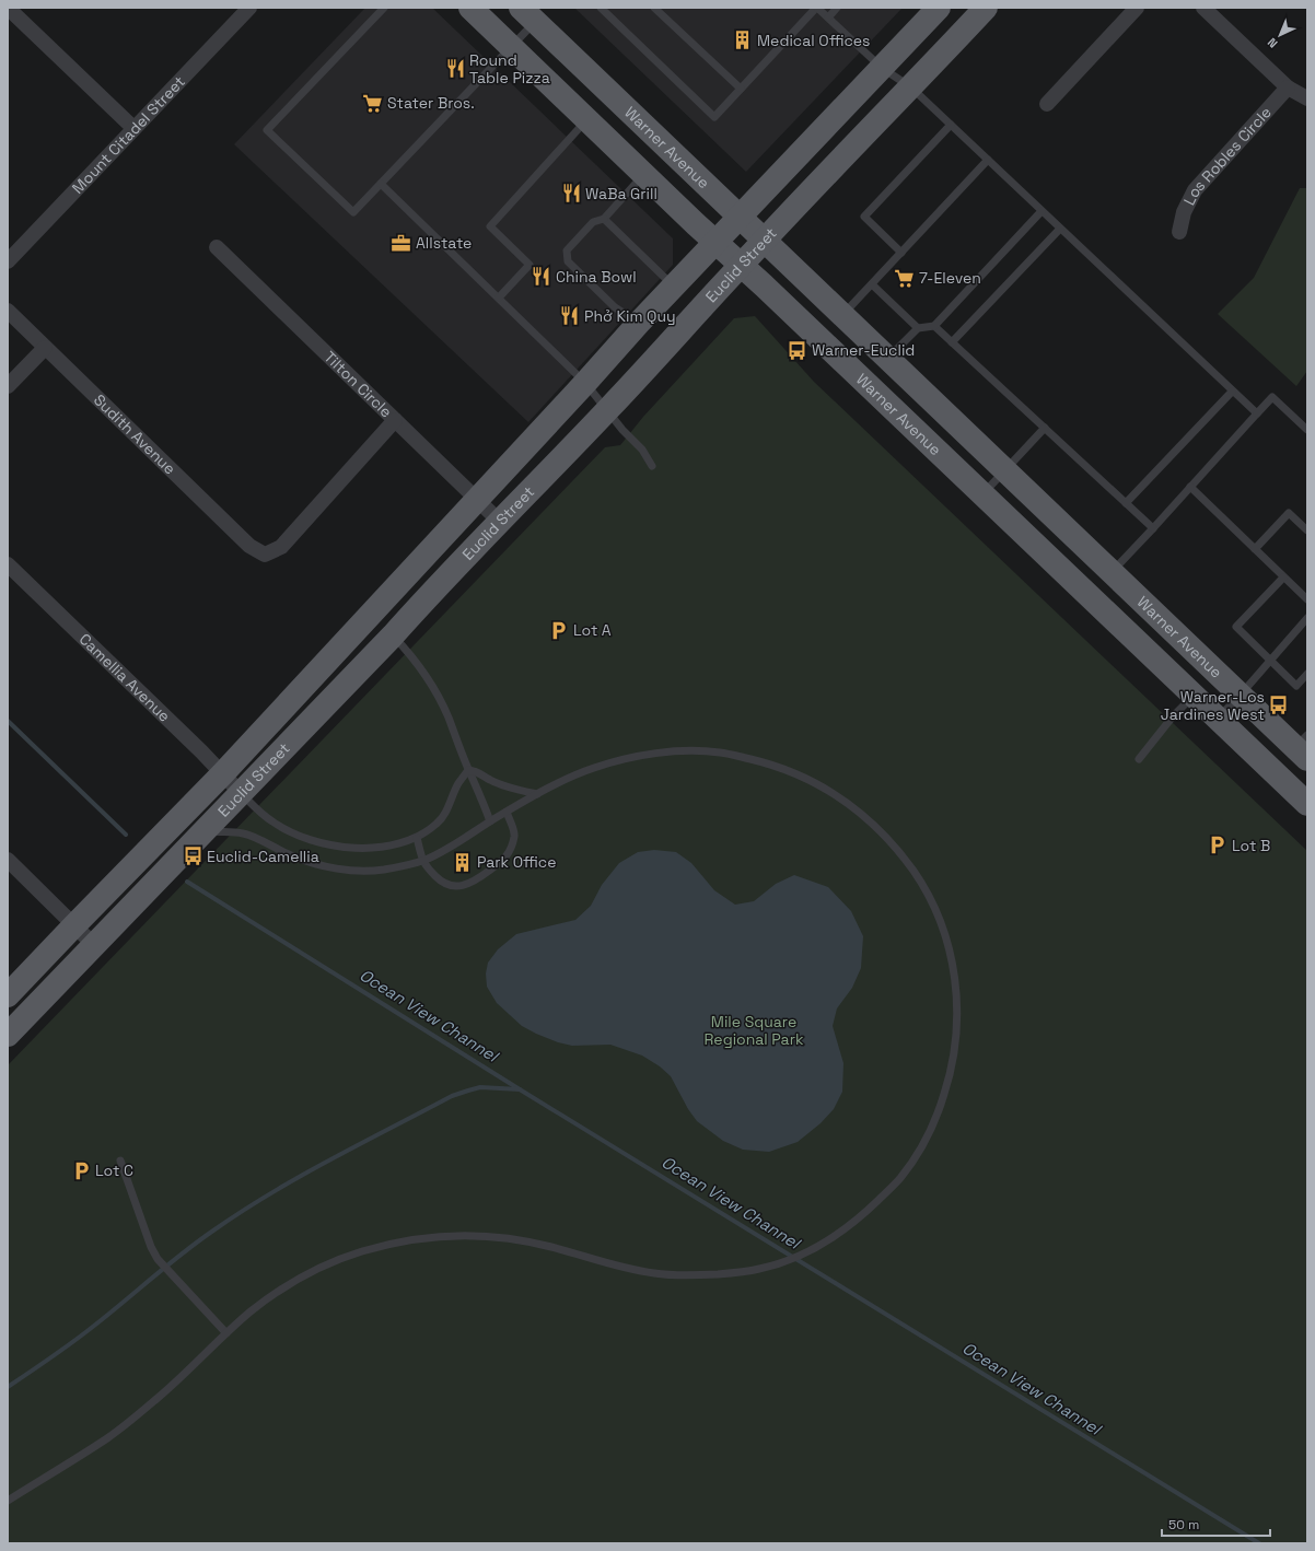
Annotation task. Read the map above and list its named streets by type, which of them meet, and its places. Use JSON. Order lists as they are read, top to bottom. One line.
{"streets":{"main road":["Warner Avenue","Euclid Street"],"street":["Mount Citadel Street","Los Robles Circle","Tilton Circle","Sudith Avenue","Camellia Avenue"]},"crossings":[["Warner Avenue","Euclid Street"],["Euclid Street","Tilton Circle"],["Euclid Street","Camellia Avenue"],["Tilton Circle","Sudith Avenue"]],"water":["Ocean View Channel"],"parks":["Mile Square Regional Park"],"places":{"building":["Medical Offices","Park Office"],"restaurant":["Round Table Pizza","WaBa Grill","China Bowl","Phở Kim Quy"],"supermarket":["Stater Bros.","7-Eleven"],"office":["Allstate"],"bus stop":["Warner-Euclid","Warner-Los Jardines West","Euclid-Camellia"],"parking":["Lot A","Lot B","Lot C"]},"scale_bar":"50 m","north":"bottom left"}
